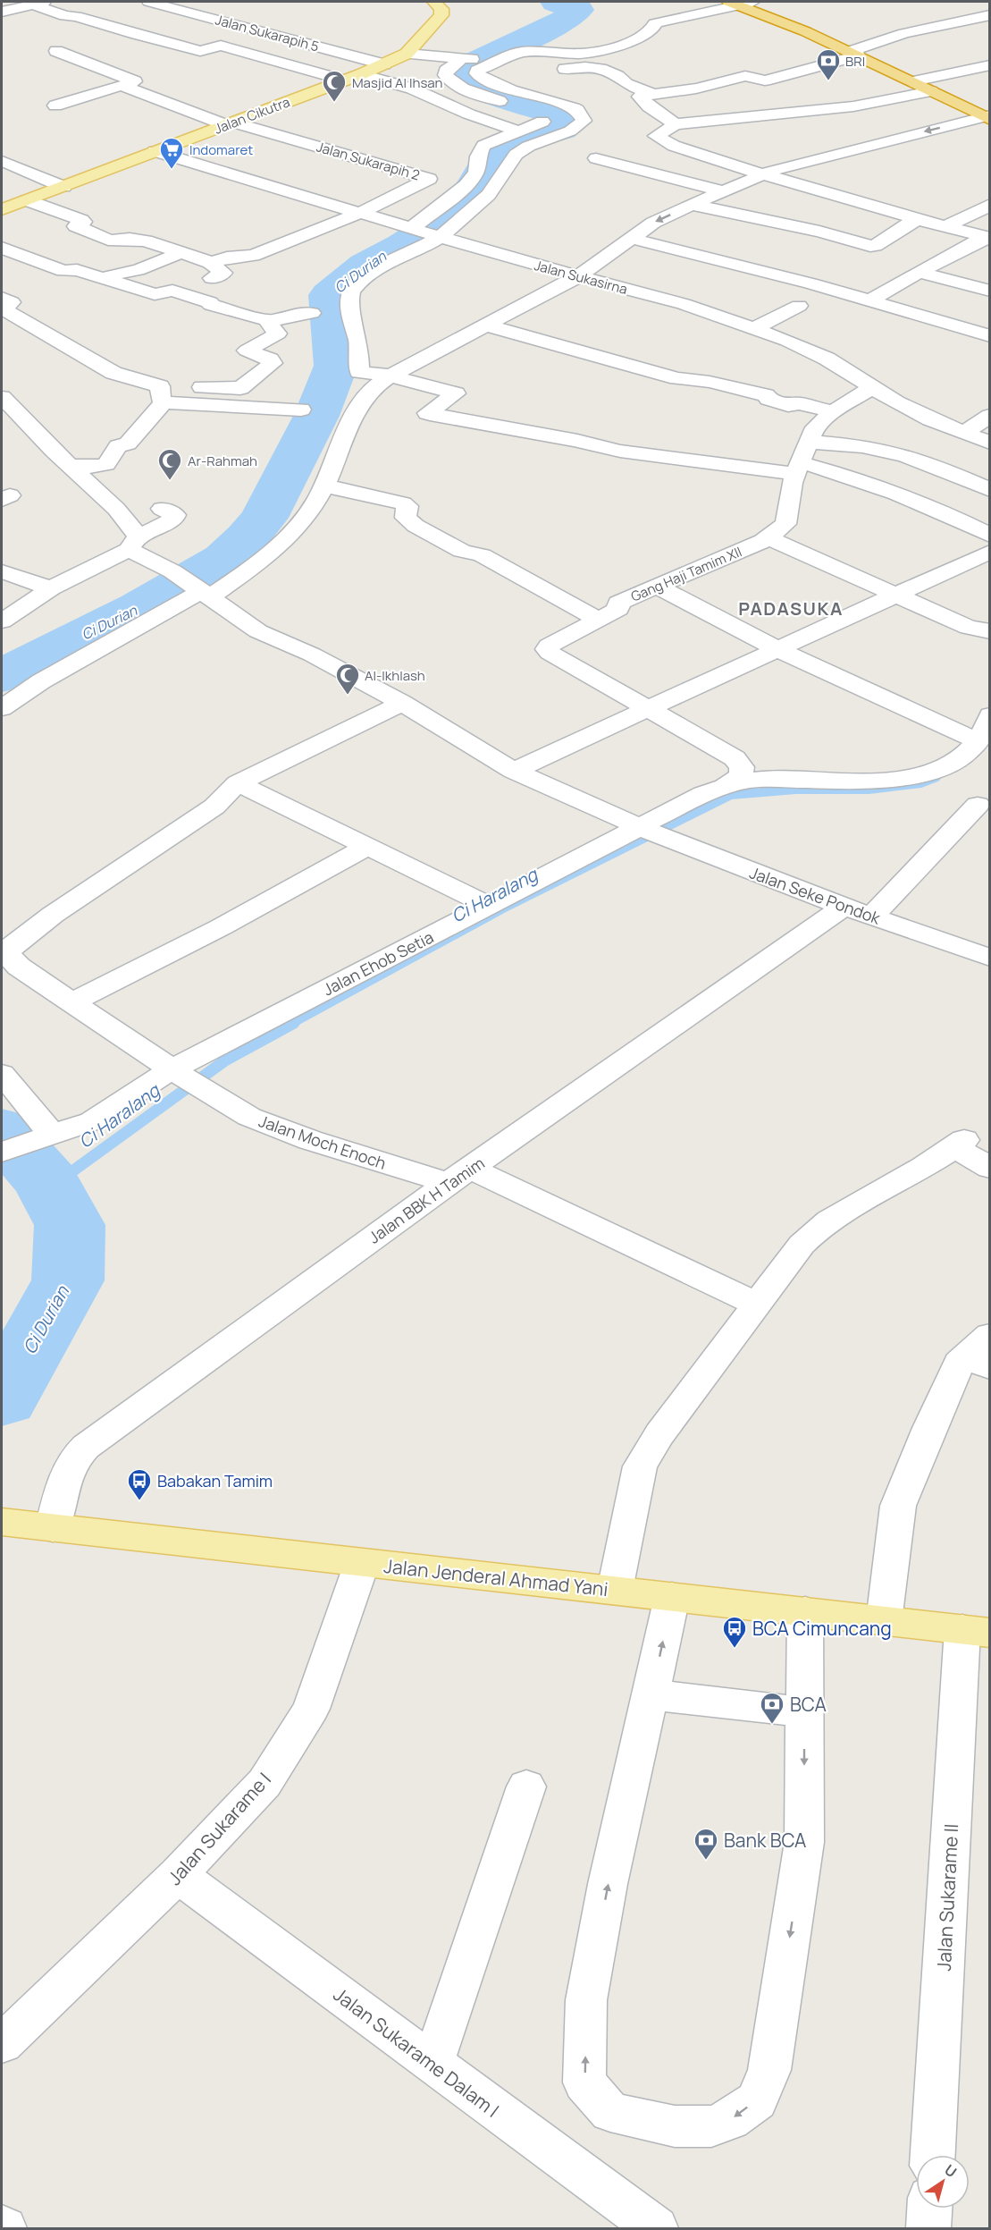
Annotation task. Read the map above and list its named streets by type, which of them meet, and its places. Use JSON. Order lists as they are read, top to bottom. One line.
{"streets":{"main road":["Jalan Cikutra","Jalan Jenderal Ahmad Yani"],"street":["Jalan Sukarapih 5","Jalan Sukarapih 2","Jalan Sukasirna","Gang Haji Tamim XII","Jalan Seke Pondok","Jalan Ehob Setia","Jalan Moch Enoch","Jalan BBK H Tamim","Jalan Sukarame I","Jalan Sukarame II","Jalan Sukarame Dalam I"]},"crossings":[["Jalan Sukarapih 5","Jalan Cikutra"],["Jalan Cikutra","Jalan Sukarapih 2"],["Jalan Cikutra","Jalan Sukasirna"],["Jalan Sukarapih 2","Jalan Sukasirna"],["Jalan Sukasirna","Gang Haji Tamim XII"],["Jalan Seke Pondok","Jalan Ehob Setia"],["Jalan Seke Pondok","Jalan BBK H Tamim"],["Jalan Ehob Setia","Jalan Moch Enoch"],["Jalan Moch Enoch","Jalan BBK H Tamim"],["Jalan BBK H Tamim","Jalan Jenderal Ahmad Yani"],["Jalan Jenderal Ahmad Yani","Jalan Sukarame I"],["Jalan Jenderal Ahmad Yani","Jalan Sukarame II"],["Jalan Sukarame I","Jalan Sukarame Dalam I"]],"districts":["PADASUKA"],"water":["Ci Durian","Ci Haralang"],"places":{"bank":["BRI","BCA","Bank BCA"],"mosque":["Masjid Al Ihsan","Ar-Rahmah","Al-Ikhlash"],"supermarket":["Indomaret"],"bus stop":["Babakan Tamim","BCA Cimuncang"]},"north":"top right"}
